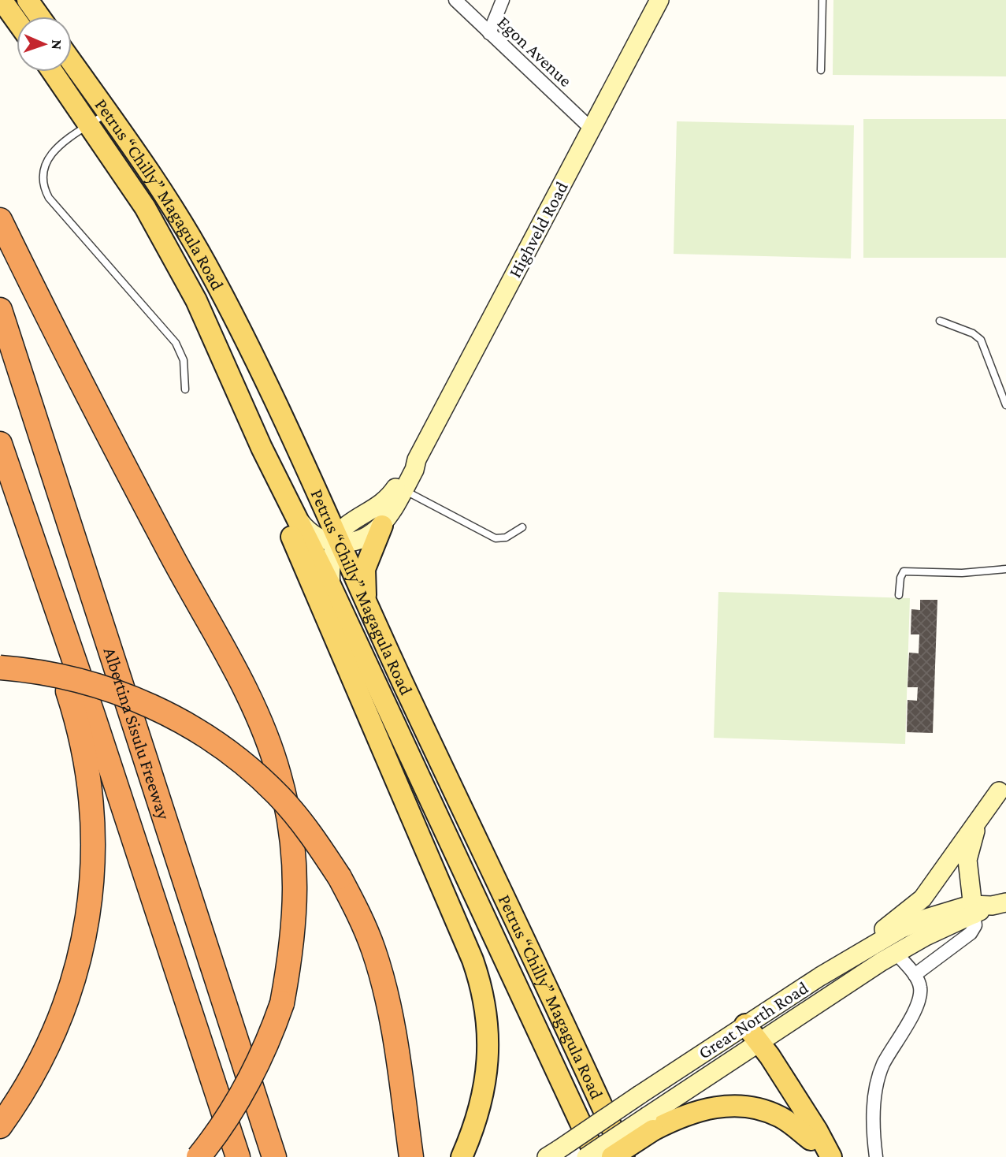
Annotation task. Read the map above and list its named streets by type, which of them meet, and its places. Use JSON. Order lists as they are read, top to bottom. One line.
{"streets":{"highway":["Albertina Sisulu Freeway"],"main road":["Petrus “Chilly” Magagula Road","Highveld Road","Great North Road"],"street":["Egon Avenue"]},"crossings":[["Egon Avenue","Highveld Road"],["Petrus “Chilly” Magagula Road","Highveld Road"]],"north":"right"}
